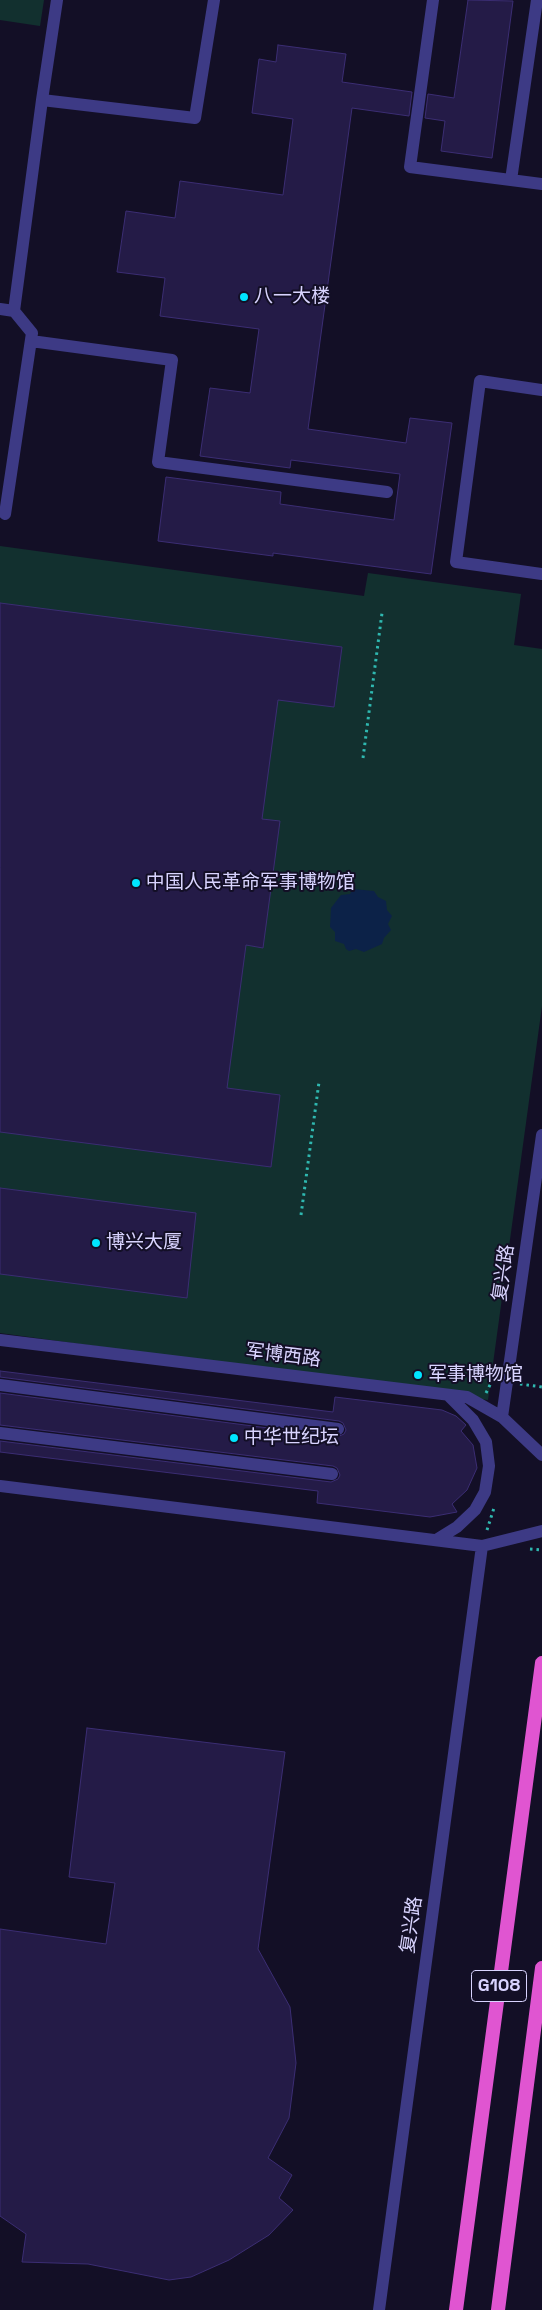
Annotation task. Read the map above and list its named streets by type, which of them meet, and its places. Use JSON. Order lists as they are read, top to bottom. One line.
{"streets":{"highway":["G108"],"street":["复兴路","军博西路"]},"crossings":[["复兴路","军博西路"]],"places":["八一大楼","中国人民革命军事博物馆","博兴大厦","军事博物馆","中华世纪坛"]}
